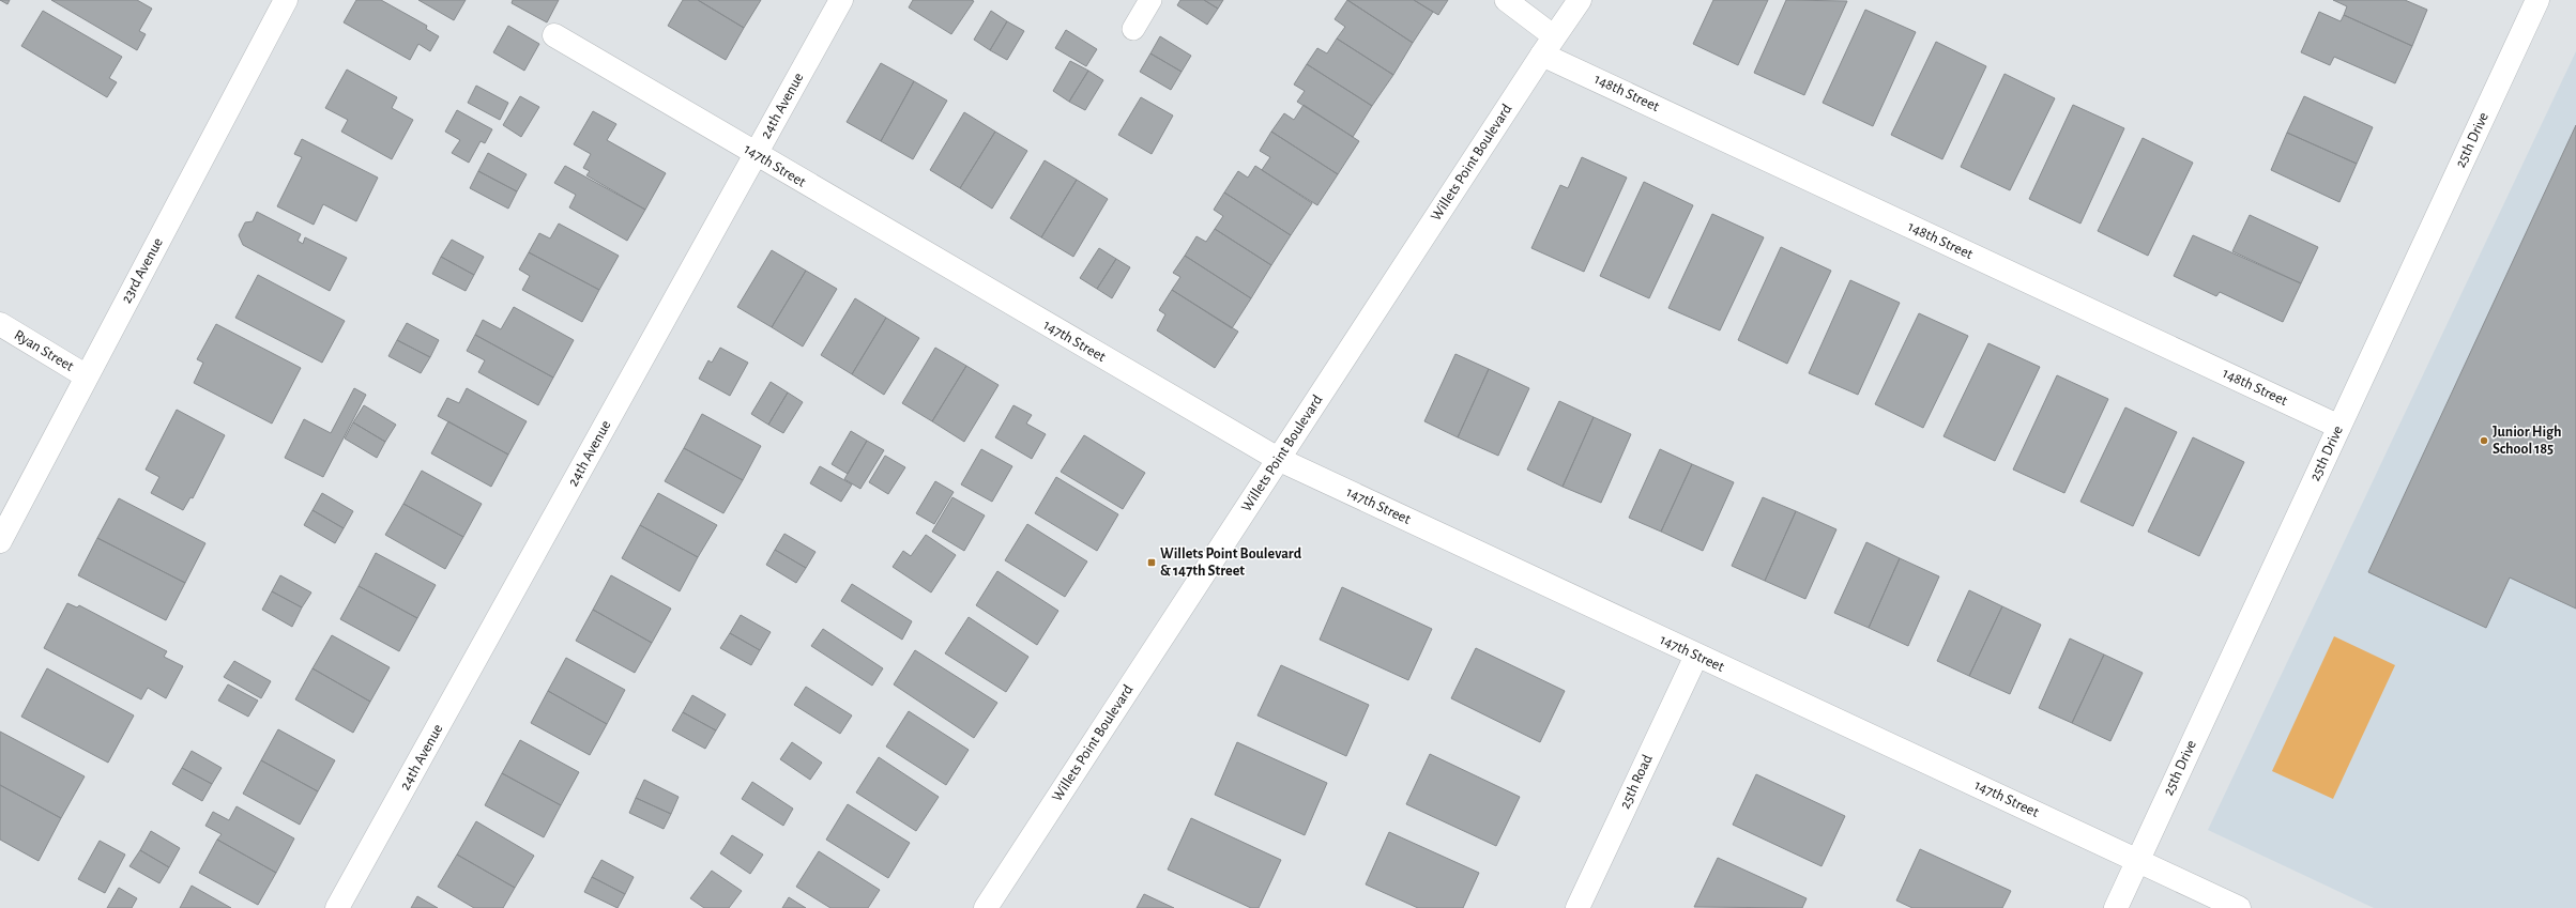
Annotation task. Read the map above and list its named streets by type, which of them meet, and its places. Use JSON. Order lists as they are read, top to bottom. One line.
{"streets":{"street":["148th Street","24th Avenue","25th Drive","Willets Point Boulevard","147th Street","23rd Avenue","Ryan Street","25th Road"]},"crossings":[["148th Street","25th Drive"],["148th Street","Willets Point Boulevard"],["24th Avenue","147th Street"],["25th Drive","147th Street"],["Willets Point Boulevard","147th Street"],["147th Street","25th Road"],["23rd Avenue","Ryan Street"]],"places":{"other":["Junior High School 185"],"transit":["Willets Point Boulevard & 147th Street"]}}
